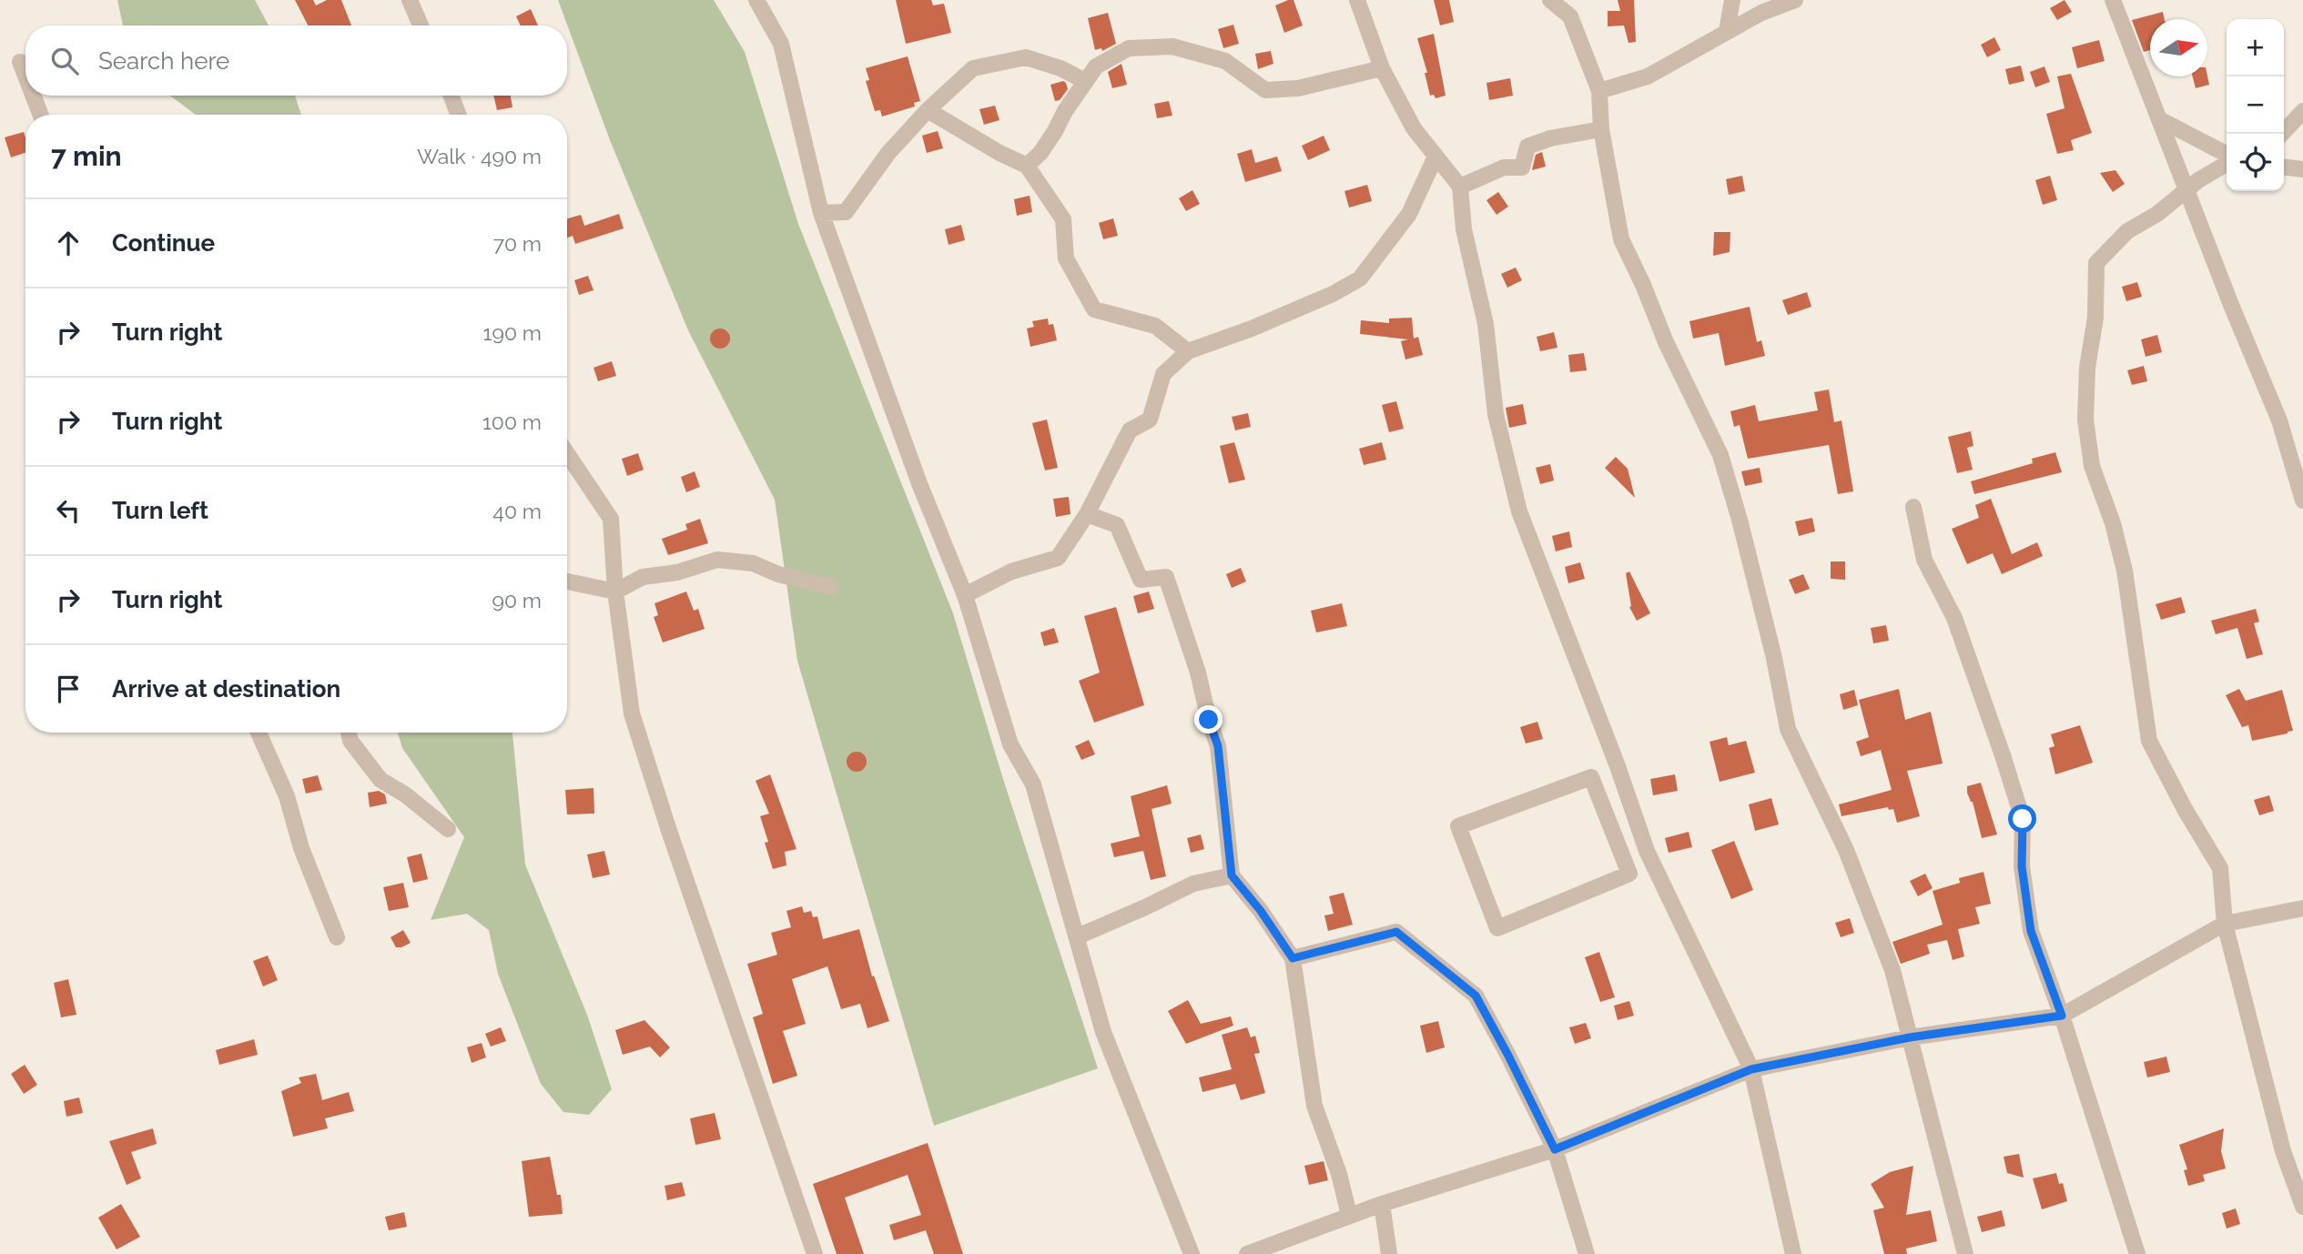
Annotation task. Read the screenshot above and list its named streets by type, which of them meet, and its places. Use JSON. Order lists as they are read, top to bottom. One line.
{"north":"right","page":{"map_buttons":["+","−"],"search":"Search here","heading":["7 min","Walk · 490 m"],"list":[["Continue","70 m"],["Turn right","190 m"],["Turn right","100 m"],["Turn left","40 m"],["Turn right","90 m"],"Arrive at destination"]}}
